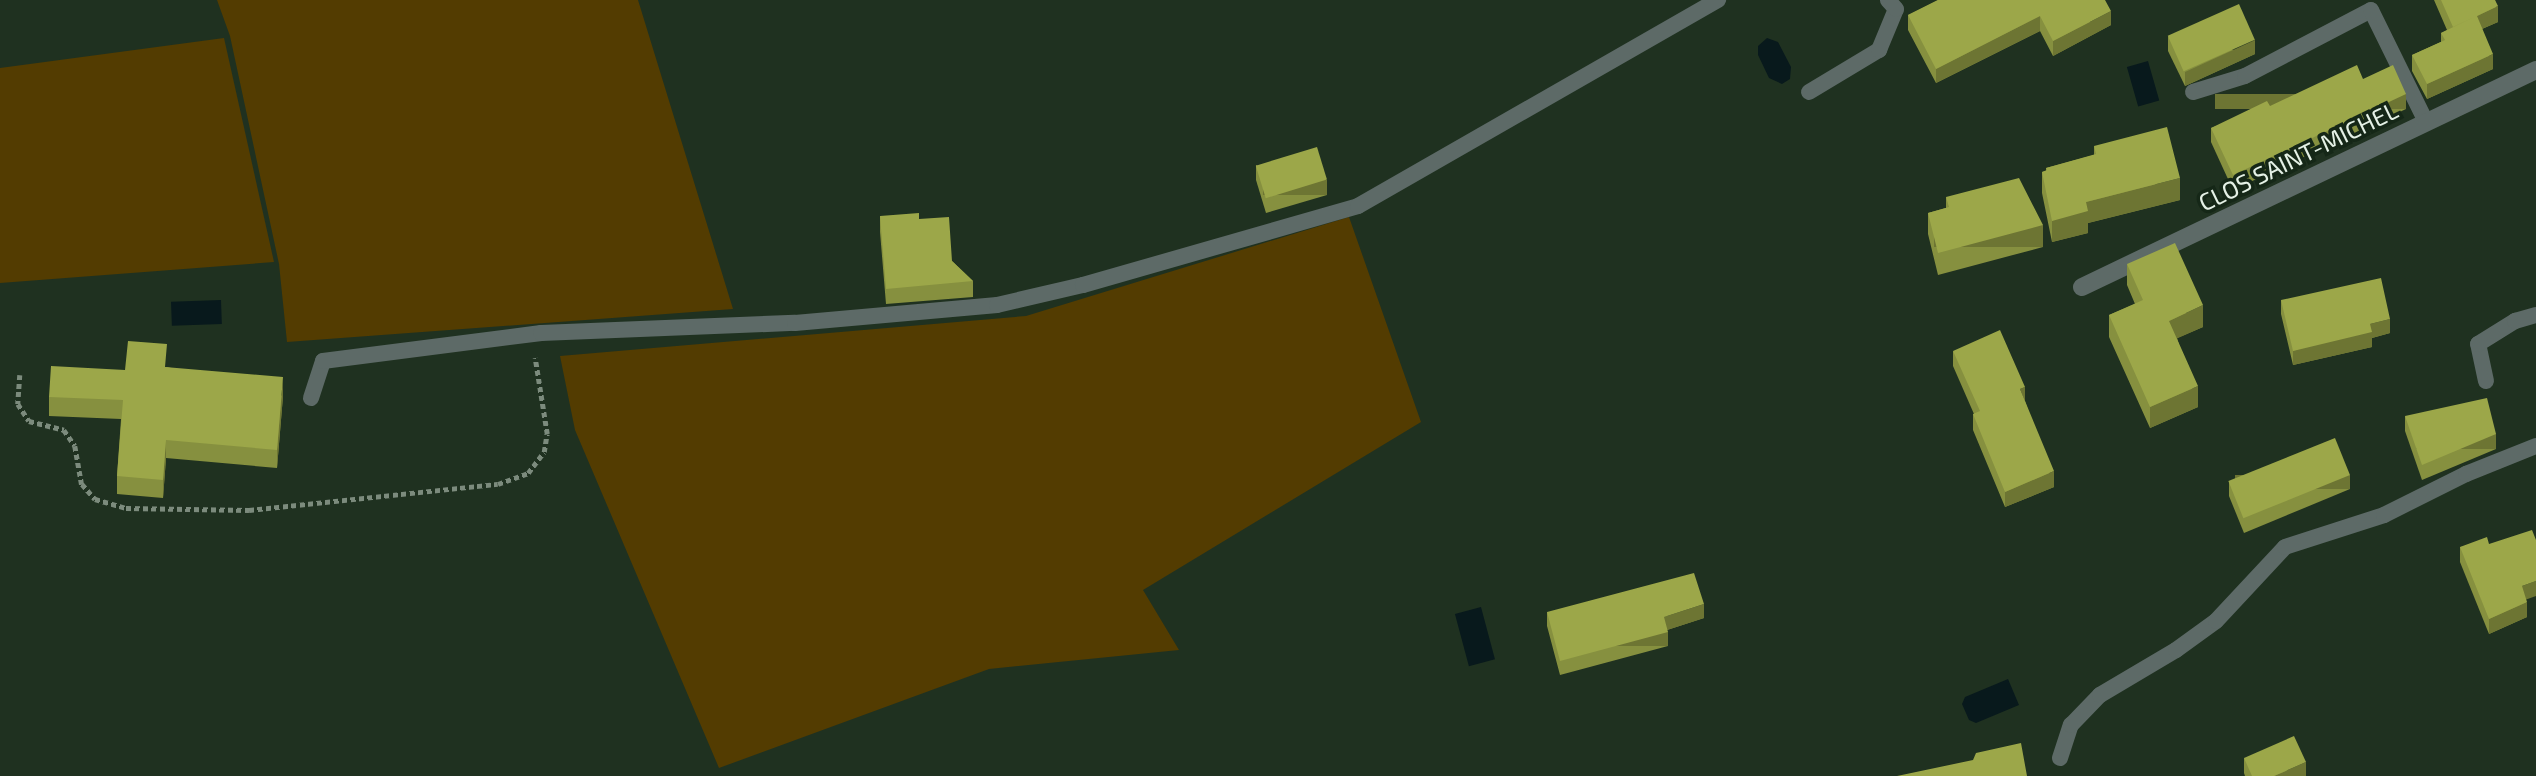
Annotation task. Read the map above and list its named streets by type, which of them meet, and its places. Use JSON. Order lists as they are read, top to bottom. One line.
{"streets":{"street":["CLOS SAINT-MICHEL"]}}
